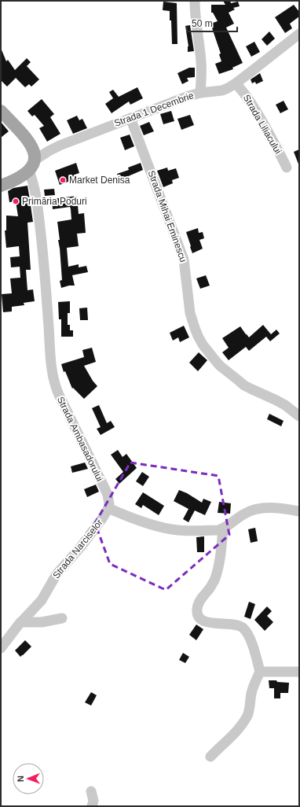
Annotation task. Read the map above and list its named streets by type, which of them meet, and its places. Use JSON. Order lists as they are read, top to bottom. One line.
{"streets":{"street":["Strada 1 Decembrie","Strada Liliacului","Strada Mihai Eminescu","Strada Ambasadorului","Strada Narciselor"]},"crossings":[["Strada 1 Decembrie","Strada Liliacului"],["Strada 1 Decembrie","Strada Mihai Eminescu"],["Strada Ambasadorului","Strada Narciselor"]],"places":["Market Denisa","Primăria Poduri"],"scale_bar":"50 m","north":"left"}
